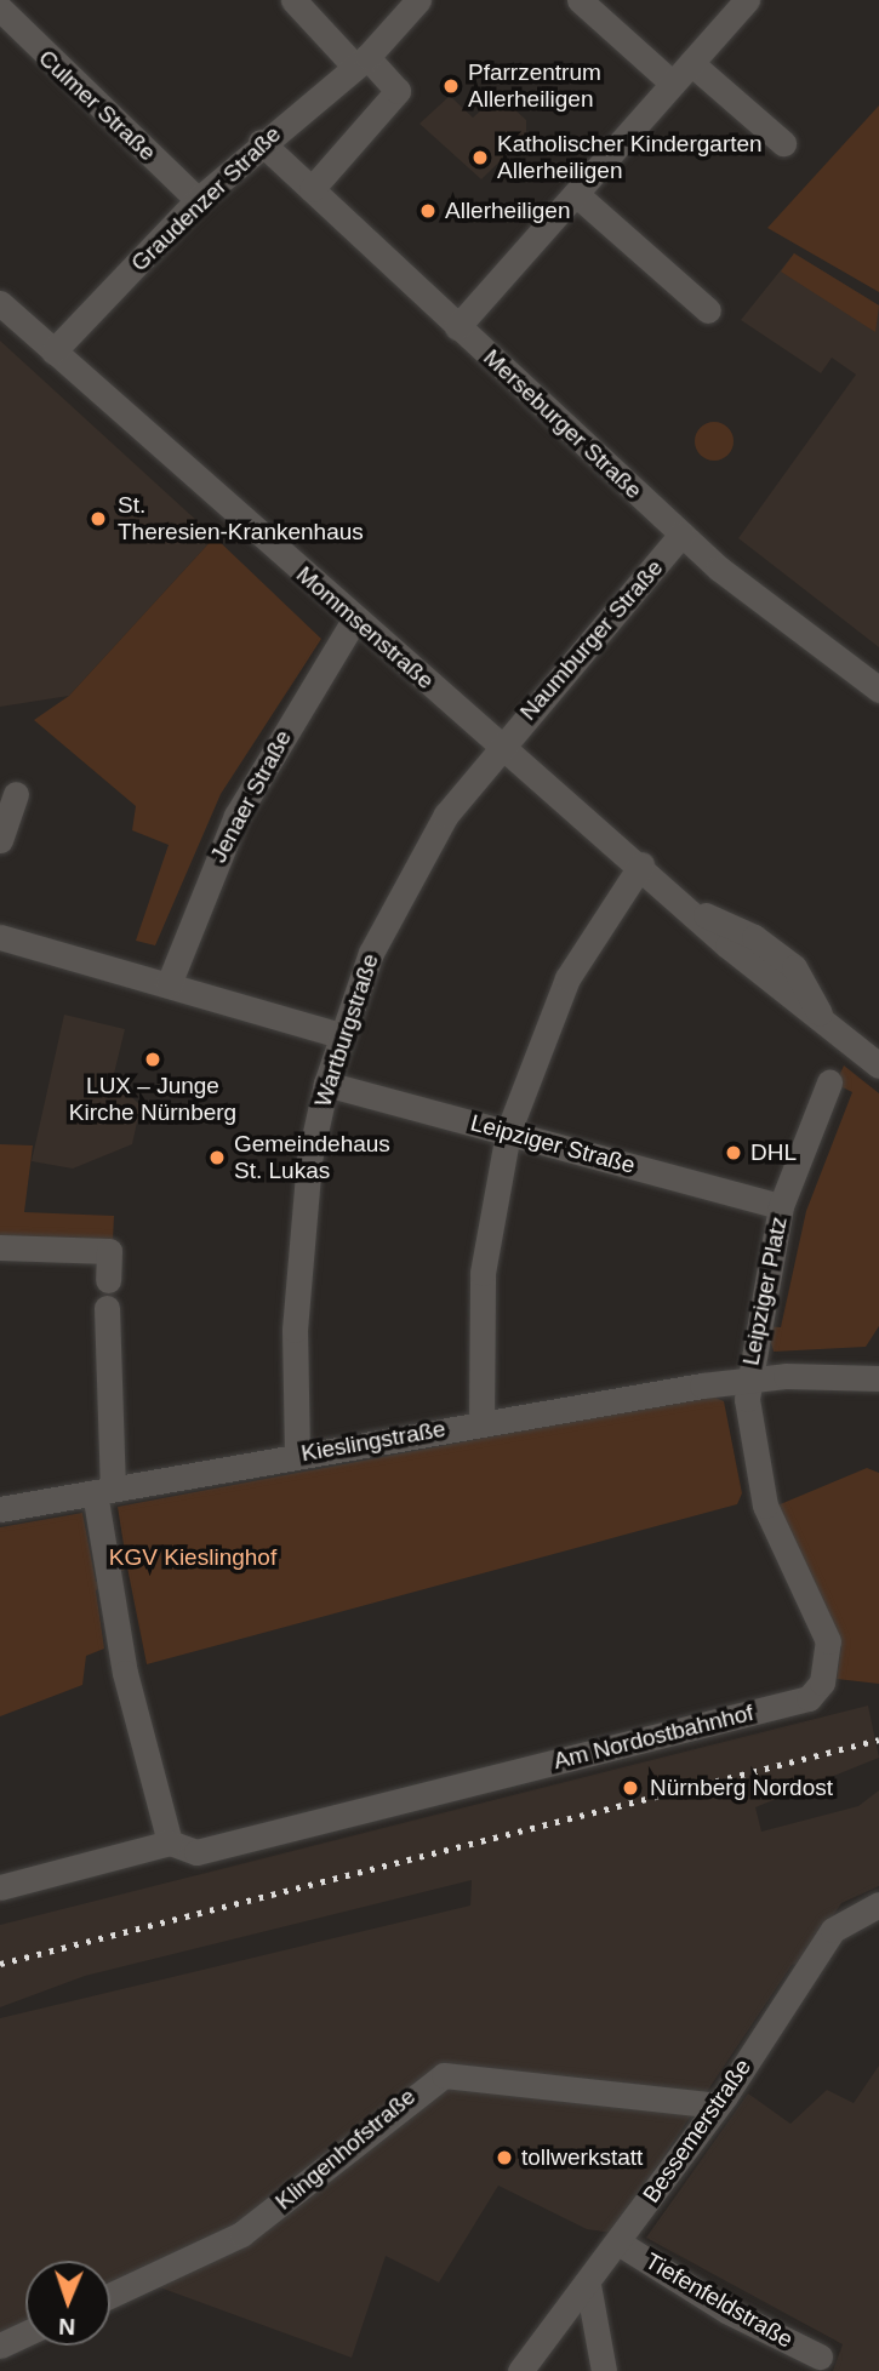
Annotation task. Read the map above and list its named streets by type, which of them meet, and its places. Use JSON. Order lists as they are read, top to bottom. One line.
{"streets":{"street":["Culmer Straße","Graudenzer Straße","Merseburger Straße","Mommsenstraße","Naumburger Straße","Jenaer Straße","Wartburgstraße","Leipziger Straße","Leipziger Platz","Kieslingstraße","Am Nordostbahnhof","Bessemerstraße","Klingenhofstraße","Tiefenfeldstraße"]},"crossings":[["Culmer Straße","Graudenzer Straße"],["Graudenzer Straße","Merseburger Straße"],["Graudenzer Straße","Mommsenstraße"],["Merseburger Straße","Naumburger Straße"],["Mommsenstraße","Naumburger Straße"],["Mommsenstraße","Jenaer Straße"],["Mommsenstraße","Wartburgstraße"],["Naumburger Straße","Wartburgstraße"],["Wartburgstraße","Leipziger Straße"],["Wartburgstraße","Kieslingstraße"],["Leipziger Straße","Leipziger Platz"],["Leipziger Platz","Kieslingstraße"],["Leipziger Platz","Am Nordostbahnhof"],["Kieslingstraße","Am Nordostbahnhof"],["Bessemerstraße","Klingenhofstraße"],["Bessemerstraße","Tiefenfeldstraße"]],"parks":["KGV Kieslinghof"],"places":["Pfarrzentrum Allerheiligen","Katholischer Kindergarten Allerheiligen","Allerheiligen","St. Theresien-Krankenhaus","LUX – Junge Kirche Nürnberg","DHL","Gemeindehaus St. Lukas","Nürnberg Nordost","tollwerkstatt"],"north":"bottom"}
